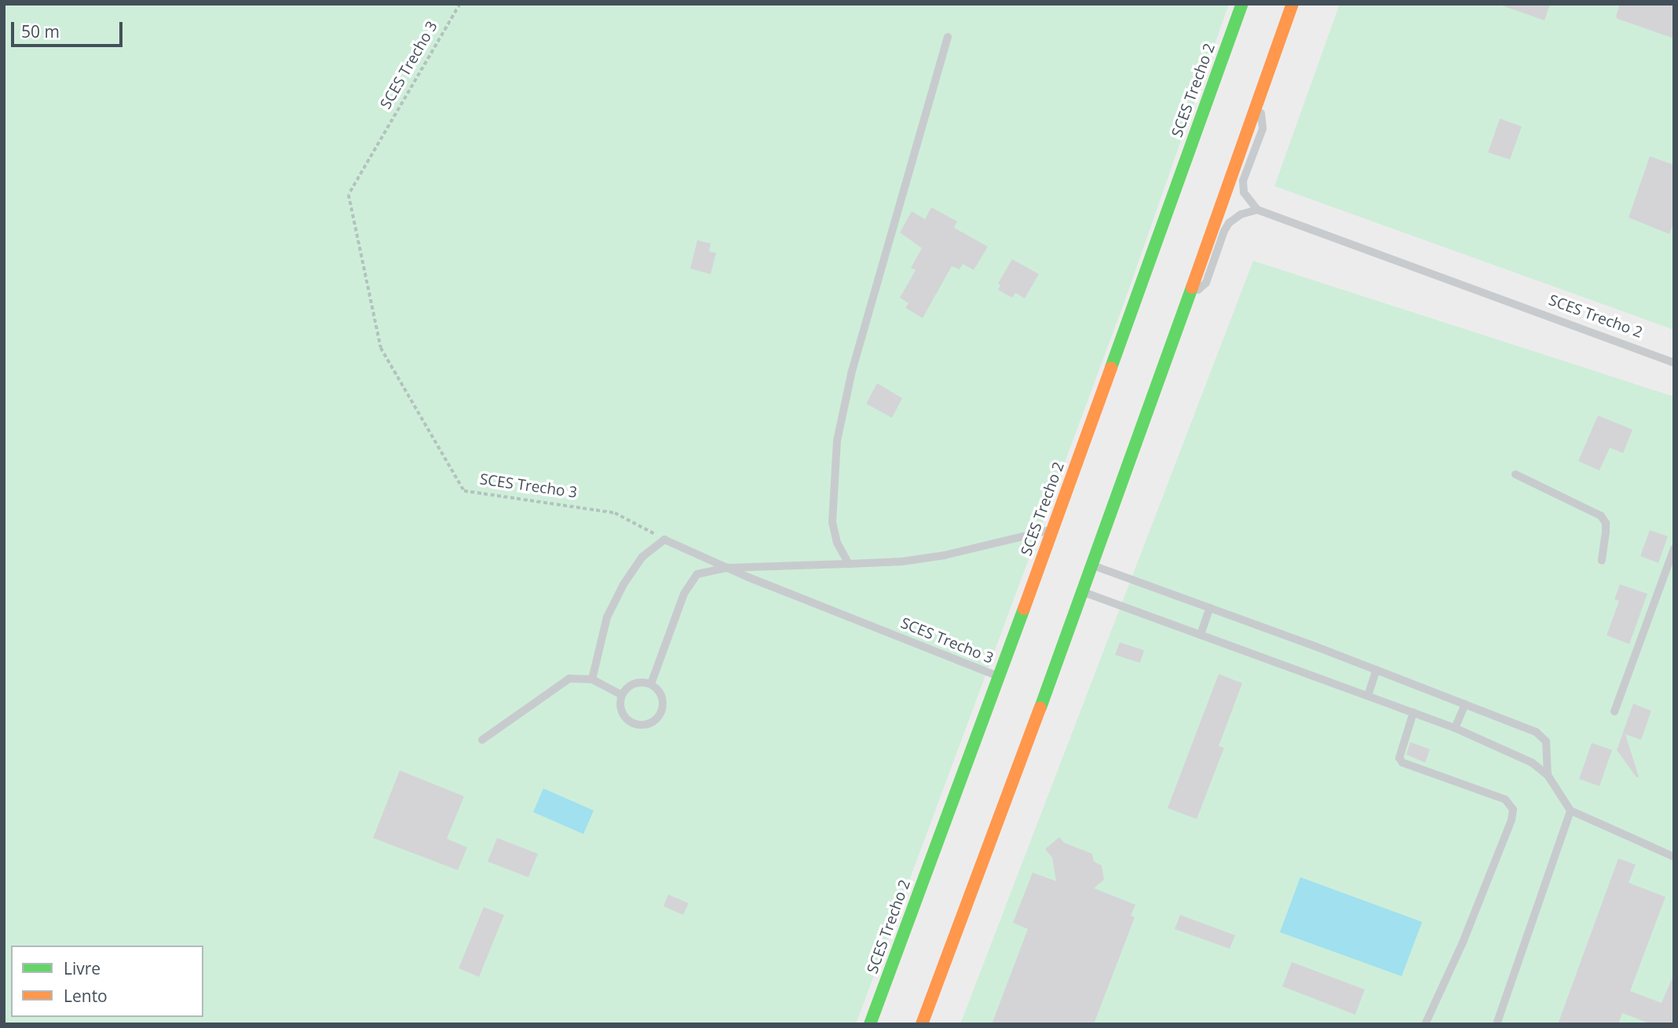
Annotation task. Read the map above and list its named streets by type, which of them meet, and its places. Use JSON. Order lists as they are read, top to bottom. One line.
{"streets":{"main road":["SCES Trecho 2"],"lane":["SCES Trecho 3"]},"crossings":[["SCES Trecho 3","SCES Trecho 2"]],"legend":["Livre","Lento"],"scale_bar":"50 m"}
